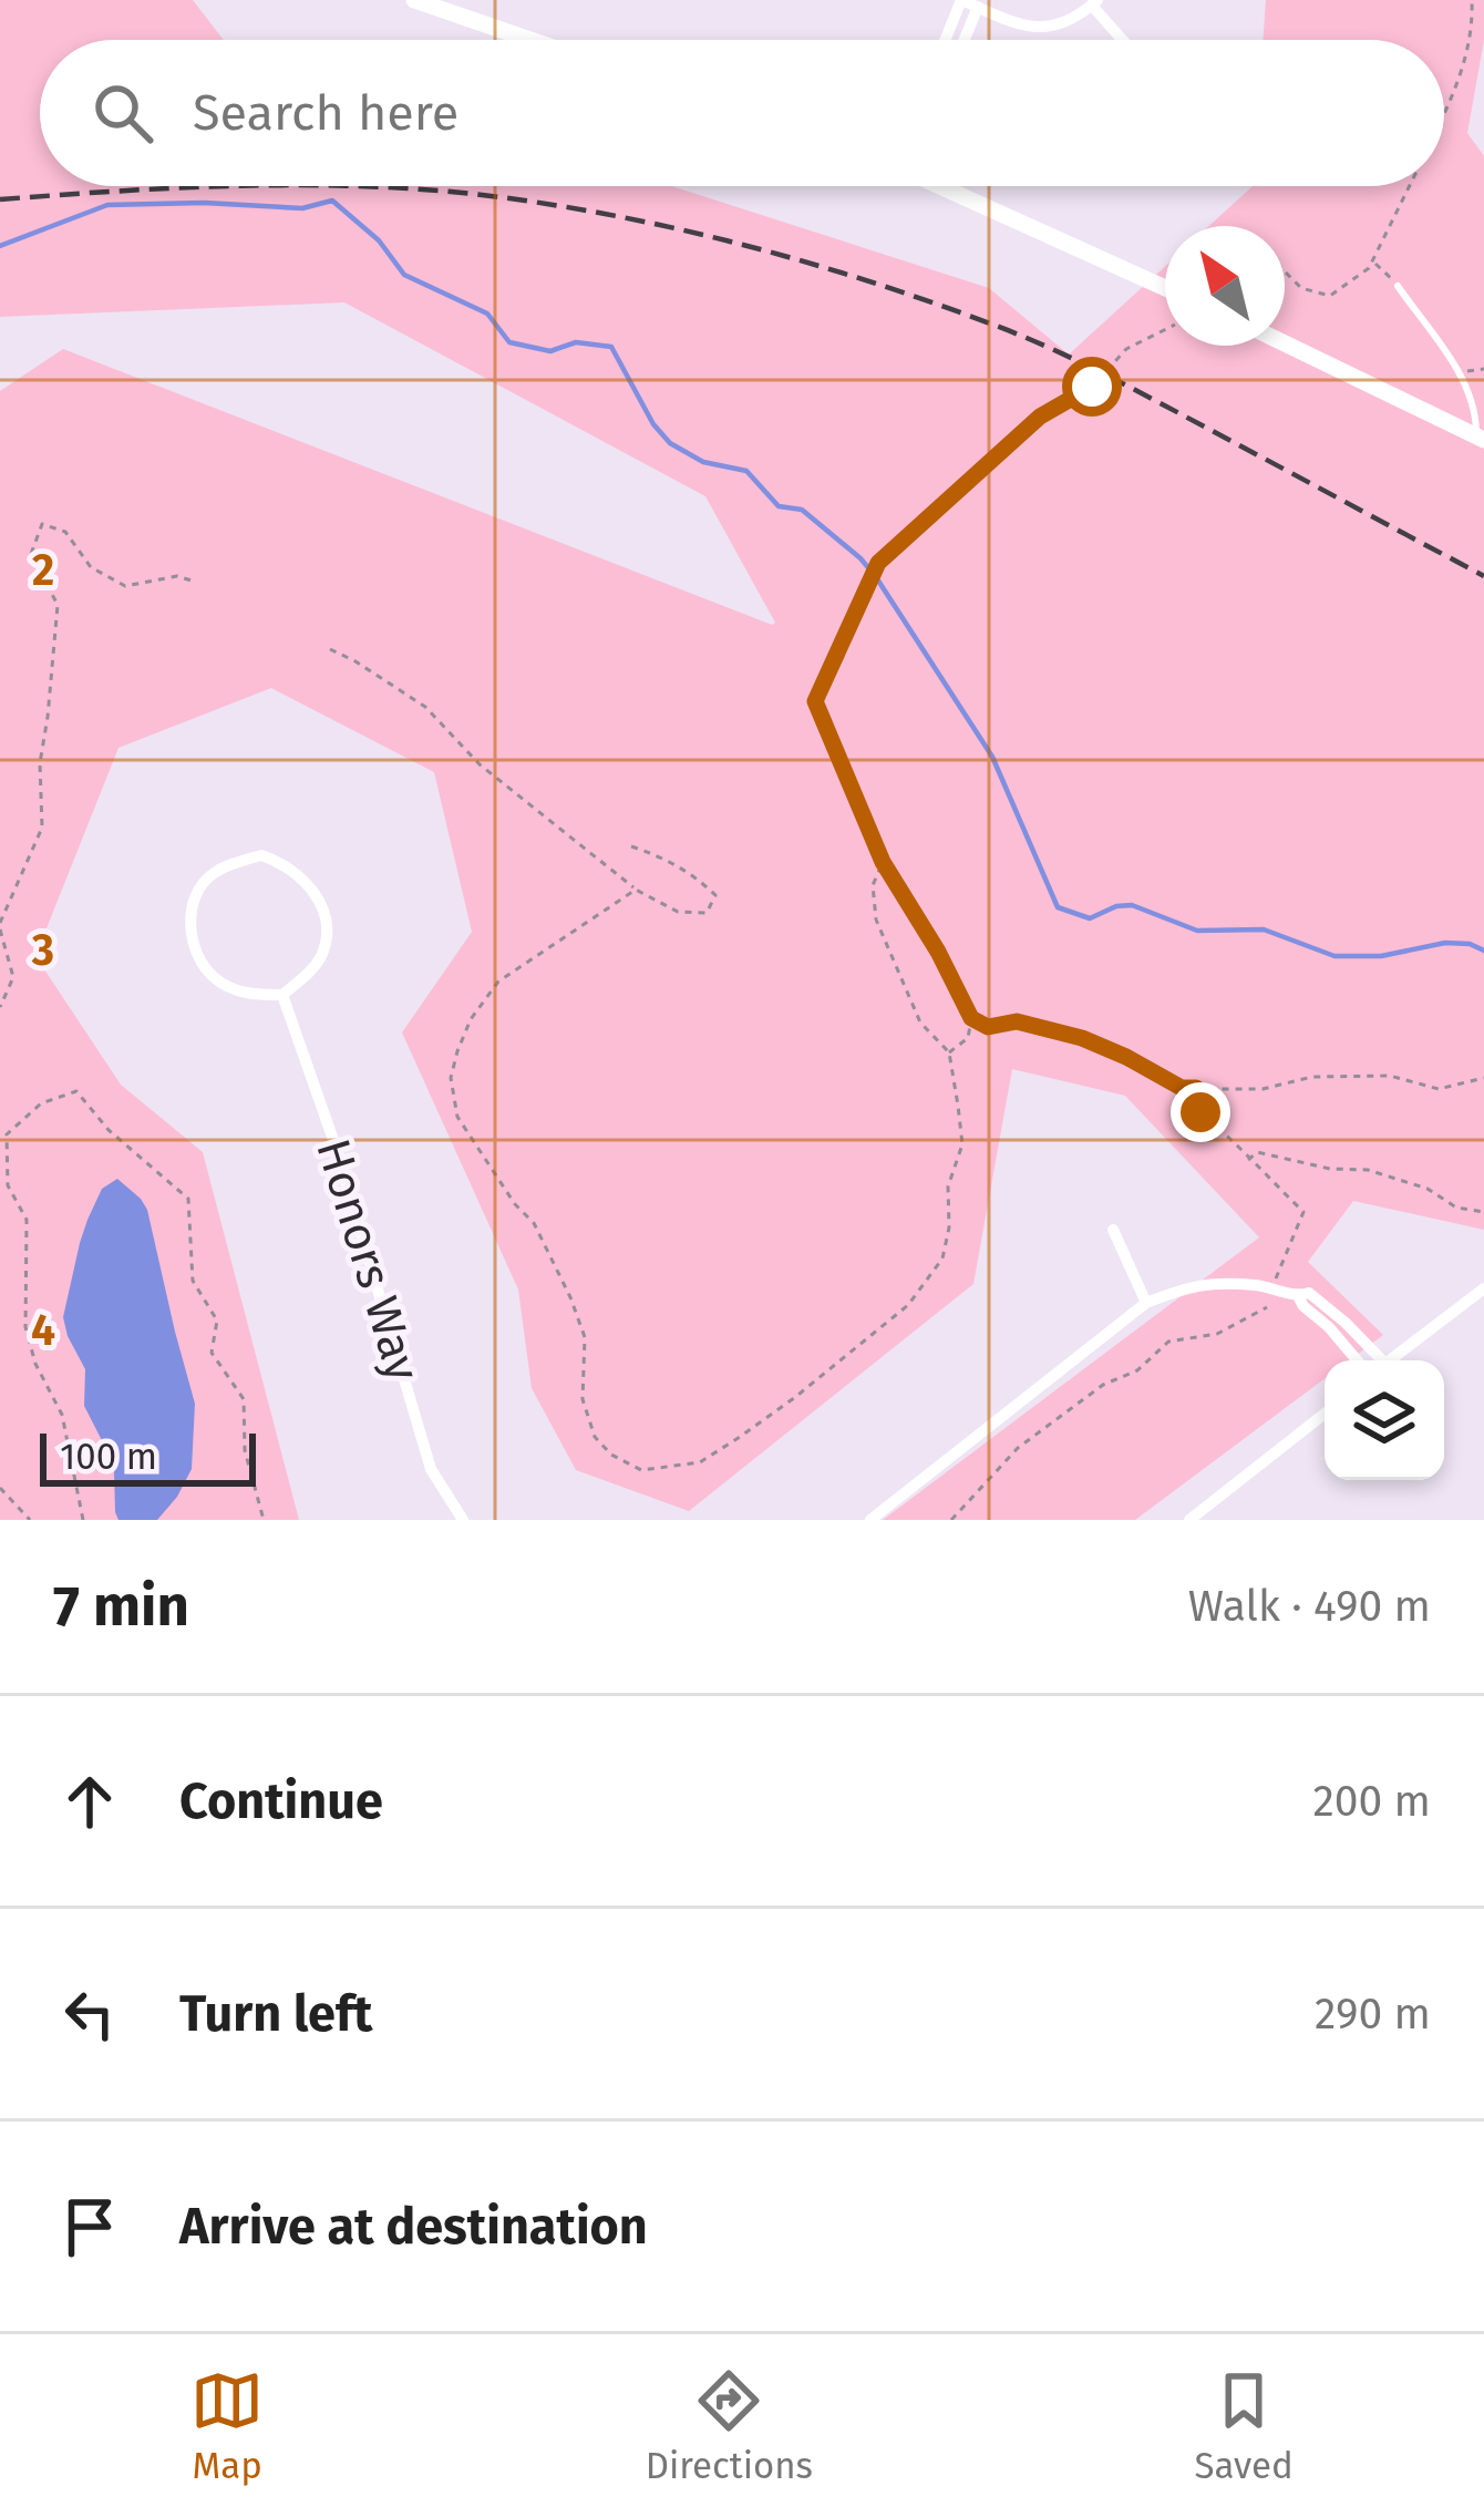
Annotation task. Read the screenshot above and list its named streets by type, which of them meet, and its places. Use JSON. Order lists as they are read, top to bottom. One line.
{"streets":{"street":["Honors Way"]},"scale_bar":"100 m","north":"top left","page":{"search":"Search here","scale":"100 m","heading":["7 min","Walk · 490 m"],"list":[["Continue","200 m"],["Turn left","290 m"],"Arrive at destination"],"nav":["Map","Directions","Saved"]},"grid":{"rows":["2","3","4"]}}
